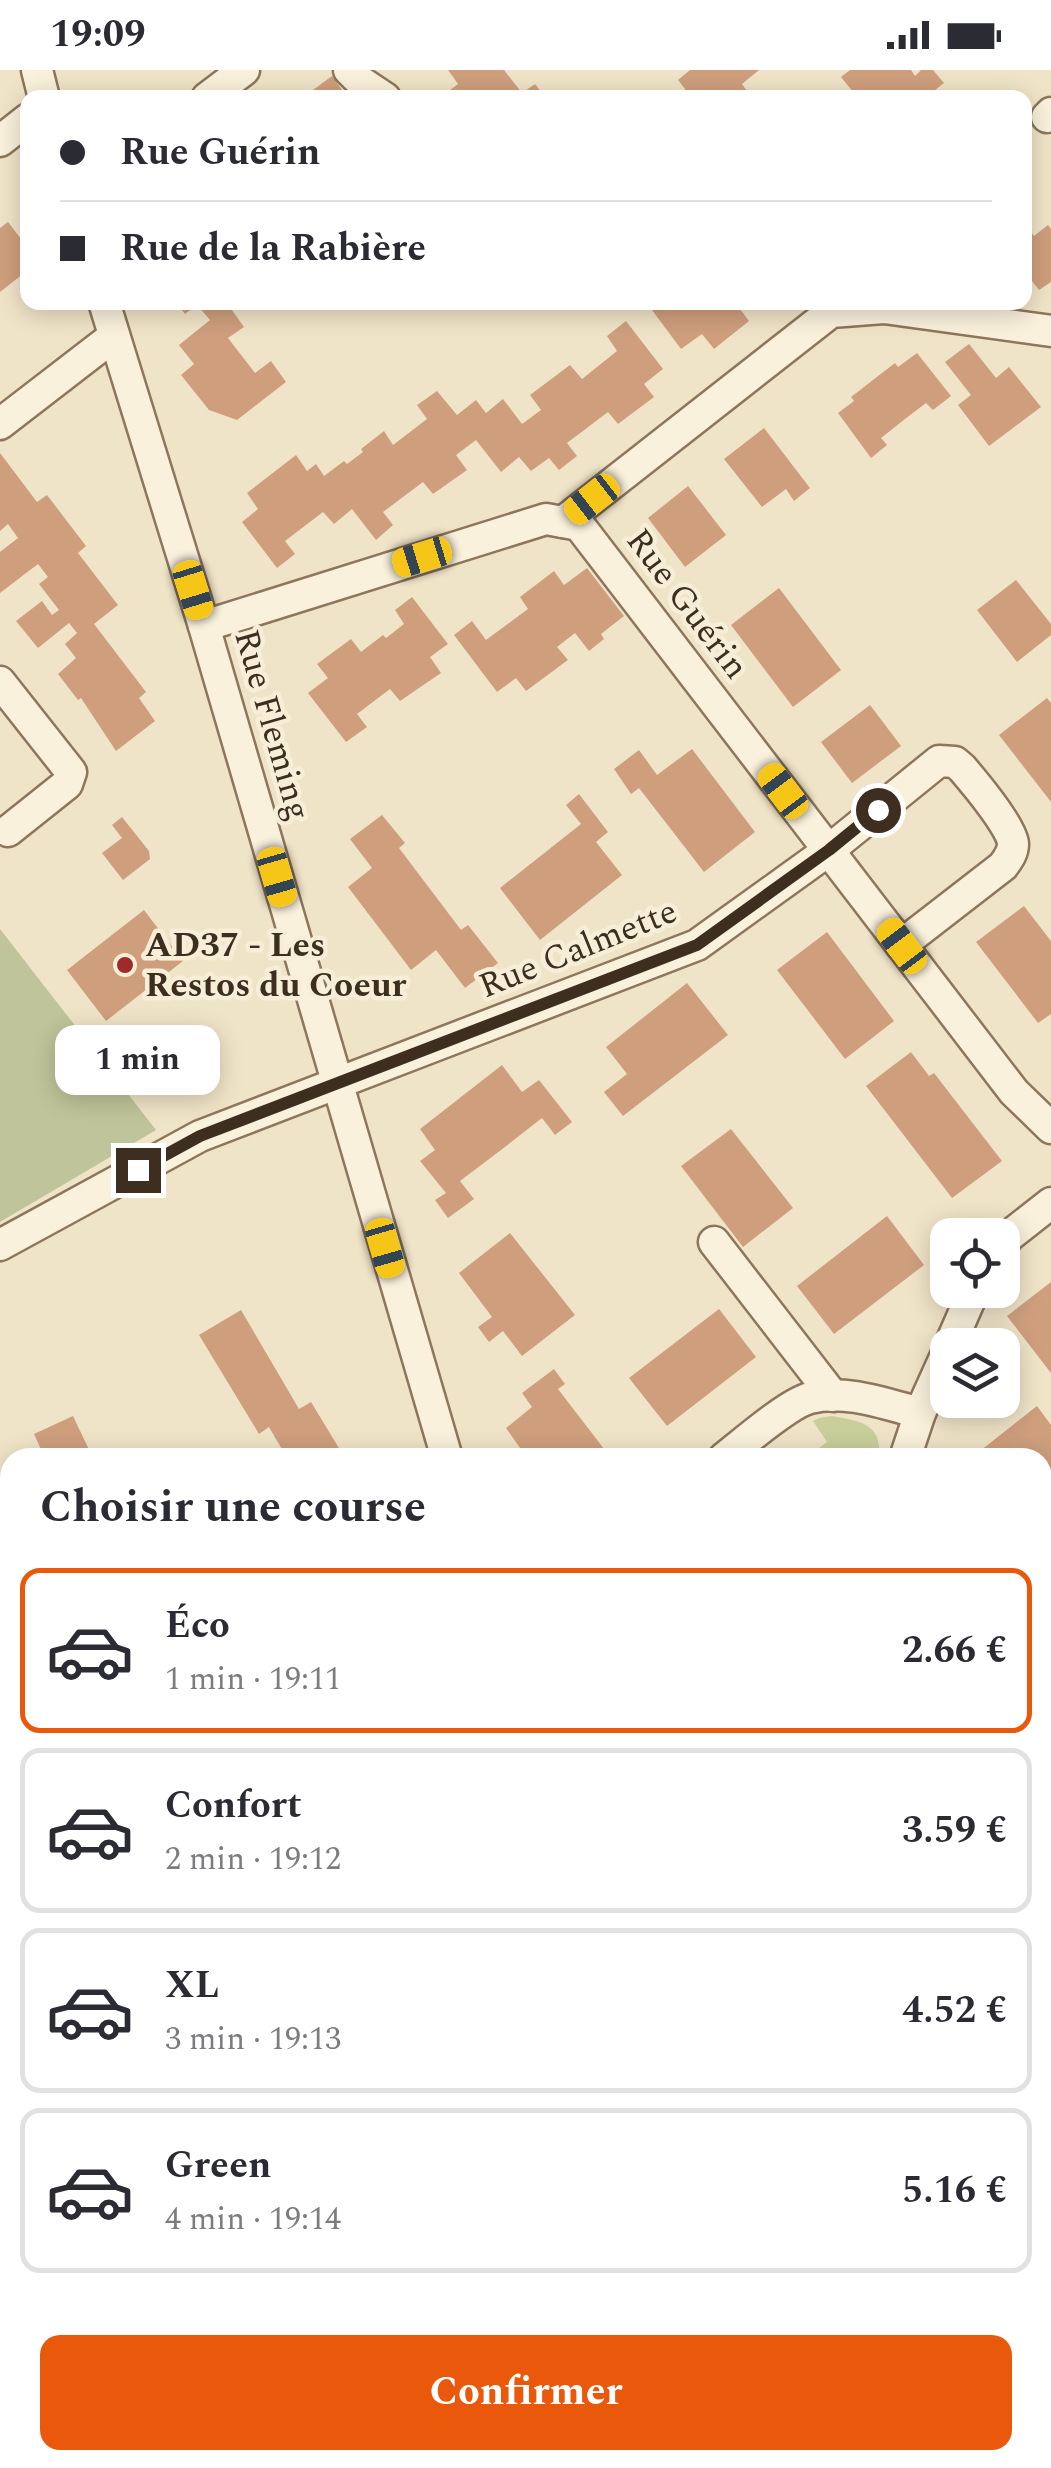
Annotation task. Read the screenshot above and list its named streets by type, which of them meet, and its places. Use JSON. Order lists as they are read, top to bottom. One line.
{"streets":{"street":["Rue Guérin","Rue Fleming","Rue Calmette"]},"crossings":[["Rue Guérin","Rue Calmette"],["Rue Fleming","Rue Calmette"]],"places":["AD37 - Les Restos du Coeur"],"page":{"status":"19:09","banner":["Rue Guérin","Rue de la Rabière"],"bubble":"1 min","heading":"Choisir une course","list":[{"name":"Éco","note":"1 min · 19:11","value":"2.66 €"},{"name":"Confort","note":"2 min · 19:12","value":"3.59 €"},{"name":"XL","note":"3 min · 19:13","value":"4.52 €"},{"name":"Green","note":"4 min · 19:14","value":"5.16 €"}],"buttons":"Confirmer"}}
